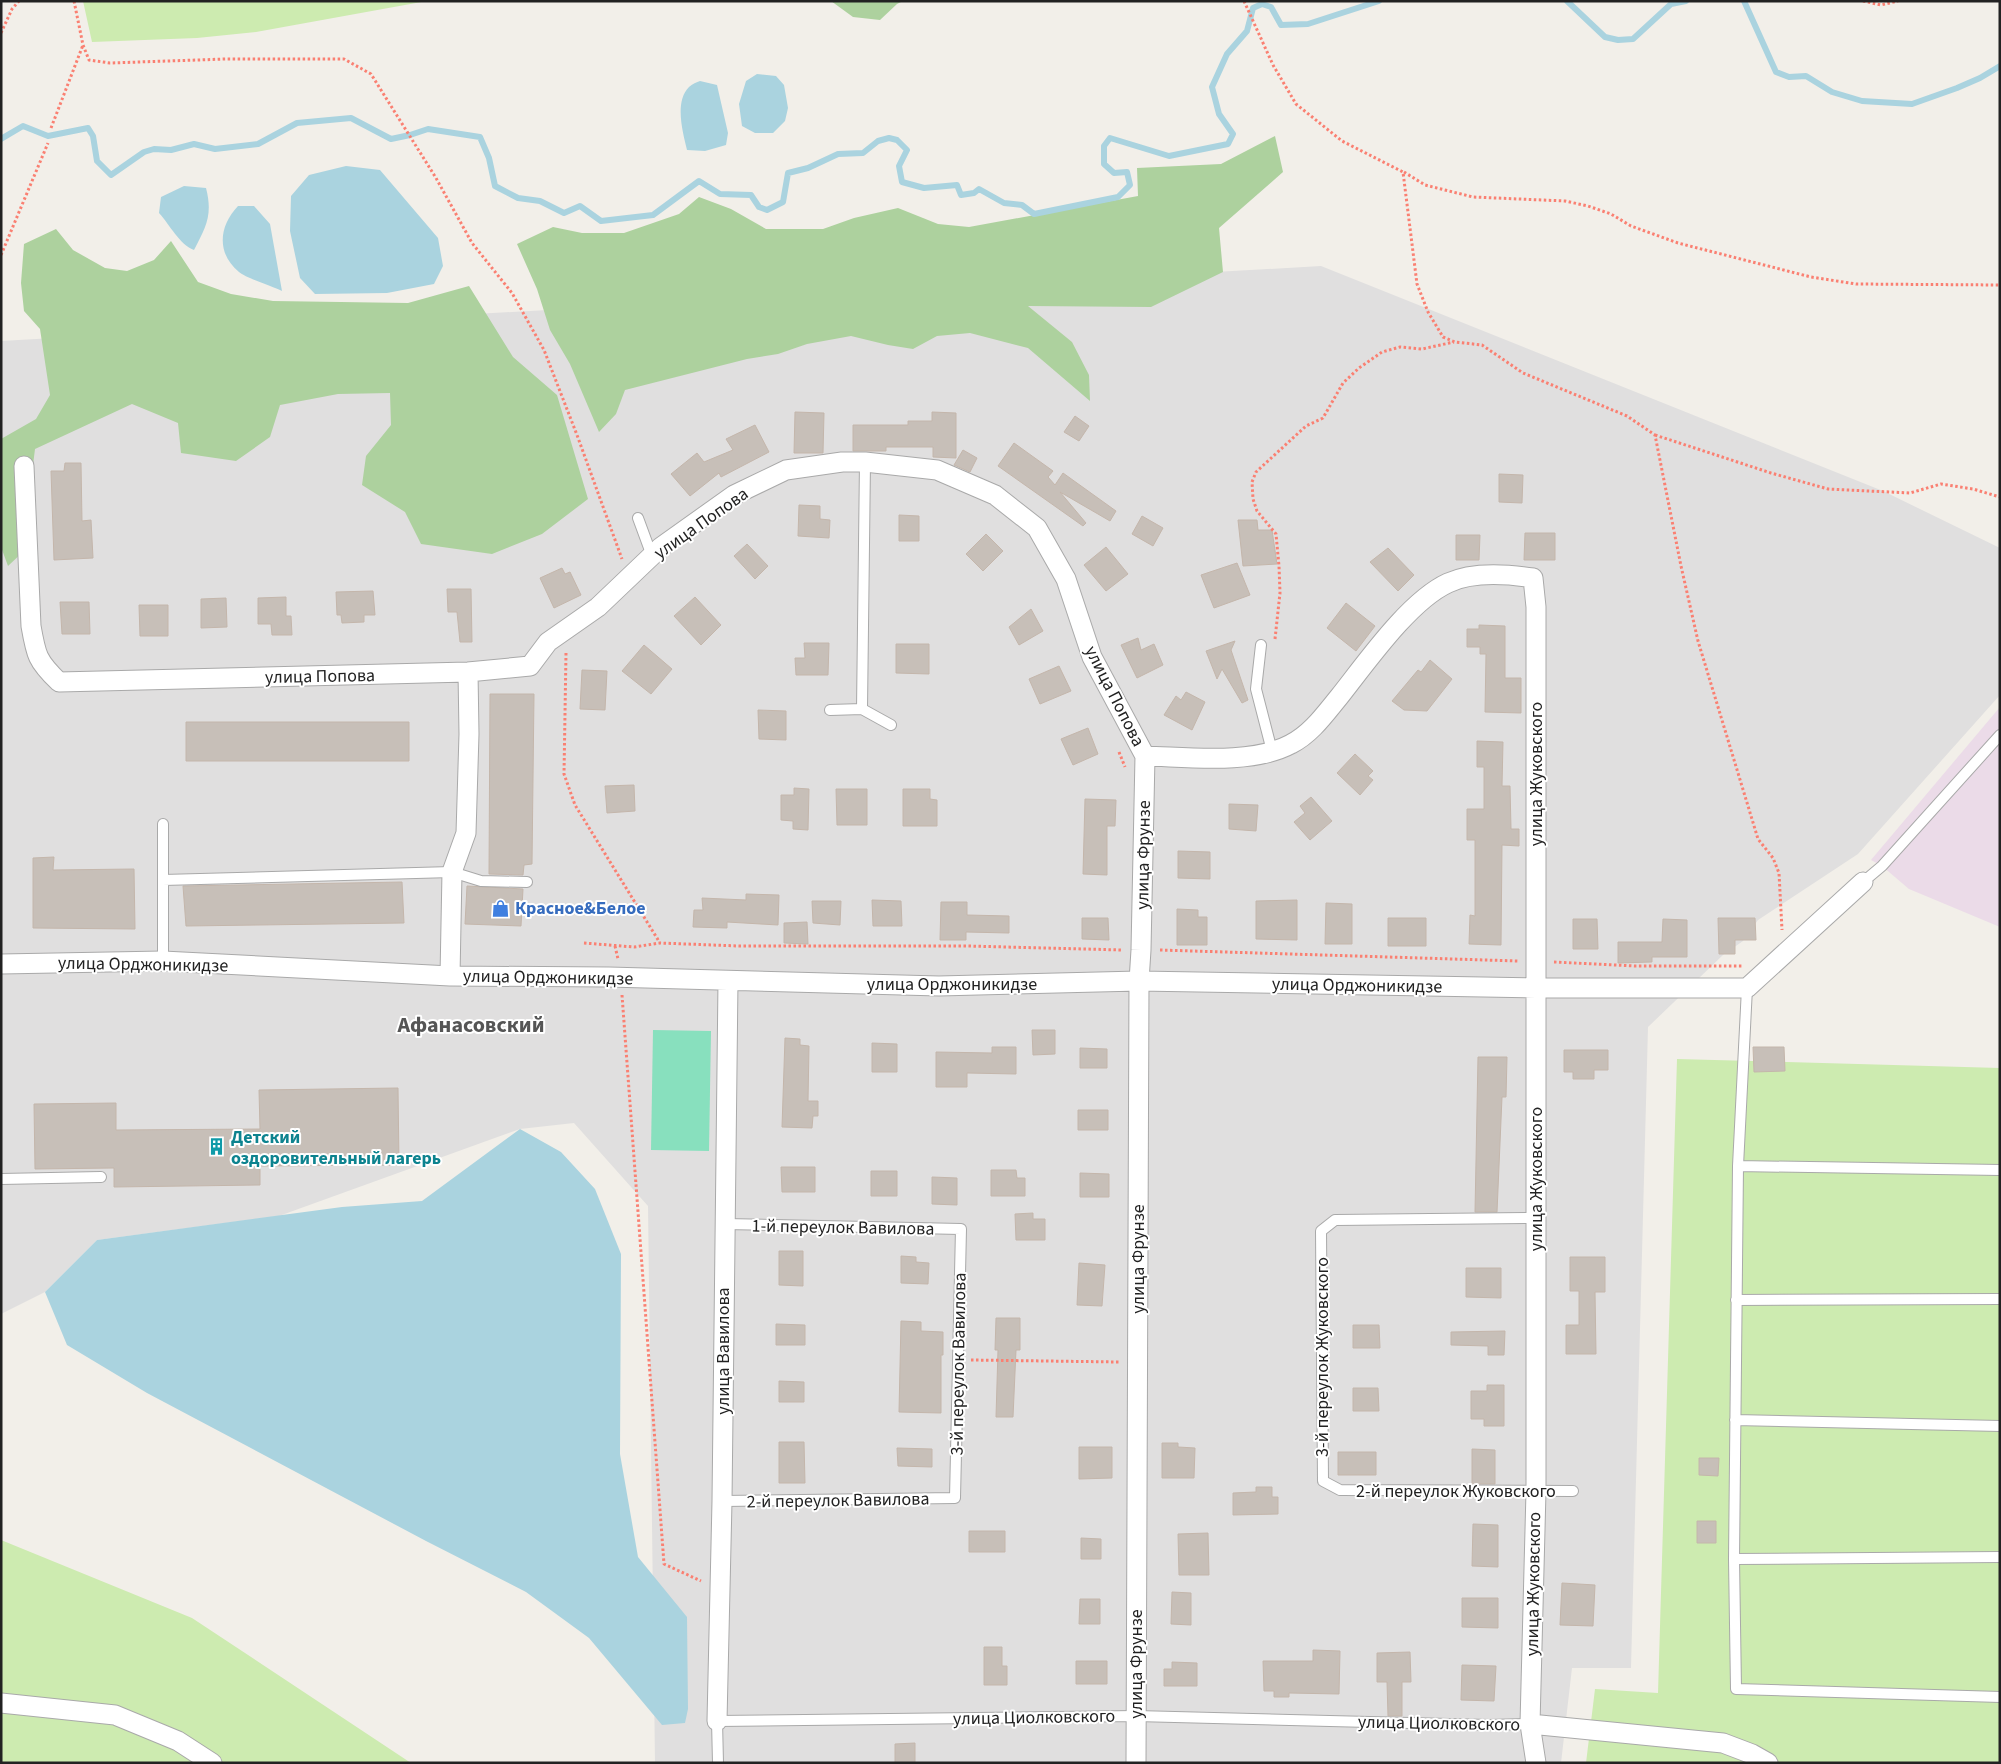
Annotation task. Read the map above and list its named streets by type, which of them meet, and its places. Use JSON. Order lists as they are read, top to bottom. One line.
{"streets":{"street":["улица Попова","улица Жуковского","улица Фрунзе","улица Орджоникидзе","улица Вавилова"],"lane":["1-й переулок Вавилова","3-й переулок Жуковского","3-й переулок Вавилова","2-й переулок Жуковского","2-й переулок Вавилова","улица Циолковского"]},"crossings":[["улица Попова","улица Жуковского"],["улица Попова","улица Фрунзе"],["улица Жуковского","улица Орджоникидзе"],["улица Жуковского","3-й переулок Жуковского"],["улица Жуковского","2-й переулок Жуковского"],["улица Жуковского","улица Циолковского"],["улица Фрунзе","улица Орджоникидзе"],["улица Фрунзе","улица Циолковского"],["улица Орджоникидзе","улица Вавилова"],["1-й переулок Вавилова","улица Вавилова"],["1-й переулок Вавилова","3-й переулок Вавилова"],["улица Вавилова","2-й переулок Вавилова"],["улица Вавилова","улица Циолковского"],["3-й переулок Жуковского","2-й переулок Жуковского"],["3-й переулок Вавилова","2-й переулок Вавилова"]],"districts":["Афанасовский"],"places":{"shop":["Красное&Белое"],"building":["Детский оздоровительный лагерь"]}}
